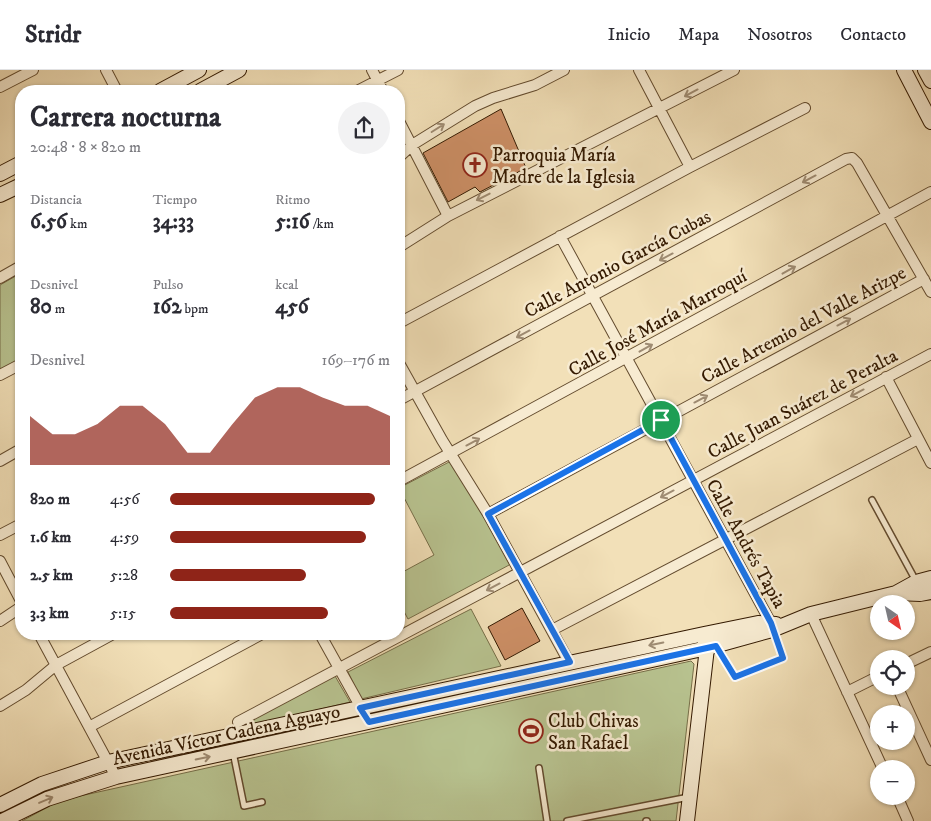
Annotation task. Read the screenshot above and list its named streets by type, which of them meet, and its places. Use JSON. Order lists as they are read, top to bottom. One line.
{"streets":{"street":["Calle Antonio García Cubas","Calle José María Marroquí","Calle Artemio del Valle Arizpe","Calle Juan Suárez de Peralta","Calle Andrés Tapia","Avenida Víctor Cadena Aguayo"]},"crossings":[["Calle Antonio García Cubas","Calle José María Marroquí"],["Calle Antonio García Cubas","Calle Andrés Tapia"],["Calle José María Marroquí","Calle Andrés Tapia"],["Calle Artemio del Valle Arizpe","Calle Andrés Tapia"],["Calle Juan Suárez de Peralta","Calle Andrés Tapia"],["Calle Andrés Tapia","Avenida Víctor Cadena Aguayo"]],"one_way":["Calle José María Marroquí","Calle Artemio del Valle Arizpe"],"places":{"church":["Parroquia María Madre de la Iglesia"],"sports":["Club Chivas San Rafael"]},"north":"bottom right","page":{"header":"Stridr","nav":["Inicio","Mapa","Nosotros","Contacto"],"heading":["Carrera nocturna","20:48 · 8 × 820 m"],"stats":[["Distancia","6.56 km"],["Tiempo","34:33"],["Ritmo","5:16 /km"],["Desnivel","80 m"],["Pulso","162 bpm"],["kcal","456"]],"chart":["Desnivel","169–176 m"],"list":[{"name":"820 m","note":"4:56"},{"name":"1.6 km","note":"4:59"},{"name":"2.5 km","note":"5:28"},{"name":"3.3 km","note":"5:15"}],"map_buttons":["+","−"]}}
